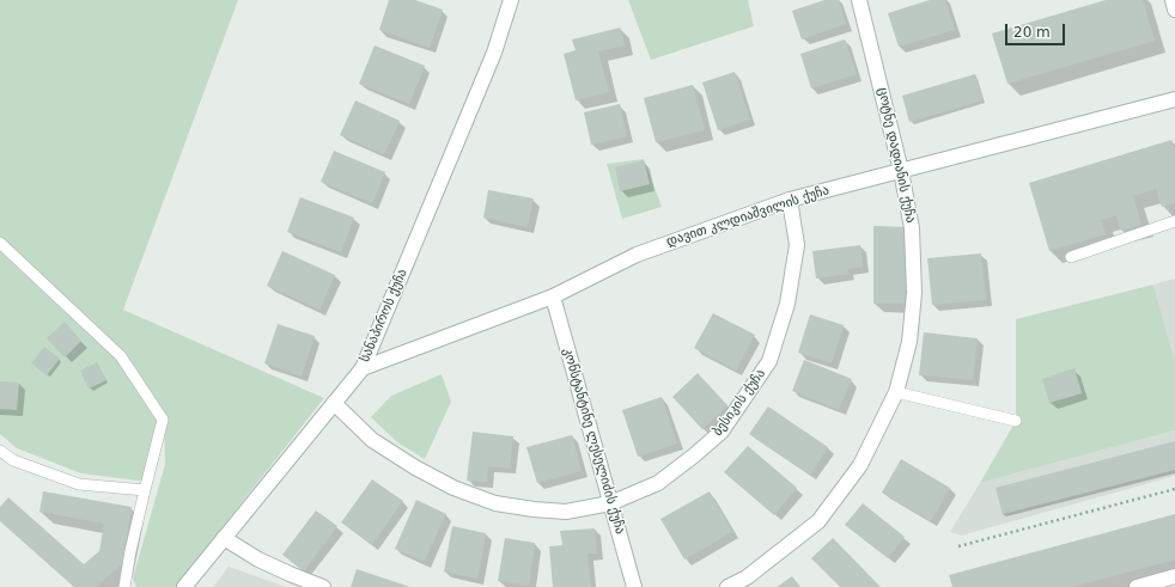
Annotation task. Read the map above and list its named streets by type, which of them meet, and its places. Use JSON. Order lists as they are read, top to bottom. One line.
{"streets":{"street":["ცოტნე დადიანის ქუჩა","დავით კლდიაშვილის ქუჩა","სანაპიროს ქუჩა","ბესიკის ქუჩა","კონსტანტინე ლესელიძის ქუჩა"]},"crossings":[["ცოტნე დადიანის ქუჩა","დავით კლდიაშვილის ქუჩა"],["დავით კლდიაშვილის ქუჩა","სანაპიროს ქუჩა"],["დავით კლდიაშვილის ქუჩა","ბესიკის ქუჩა"],["დავით კლდიაშვილის ქუჩა","კონსტანტინე ლესელიძის ქუჩა"],["სანაპიროს ქუჩა","ბესიკის ქუჩა"],["ბესიკის ქუჩა","კონსტანტინე ლესელიძის ქუჩა"]],"scale_bar":"20 m"}
